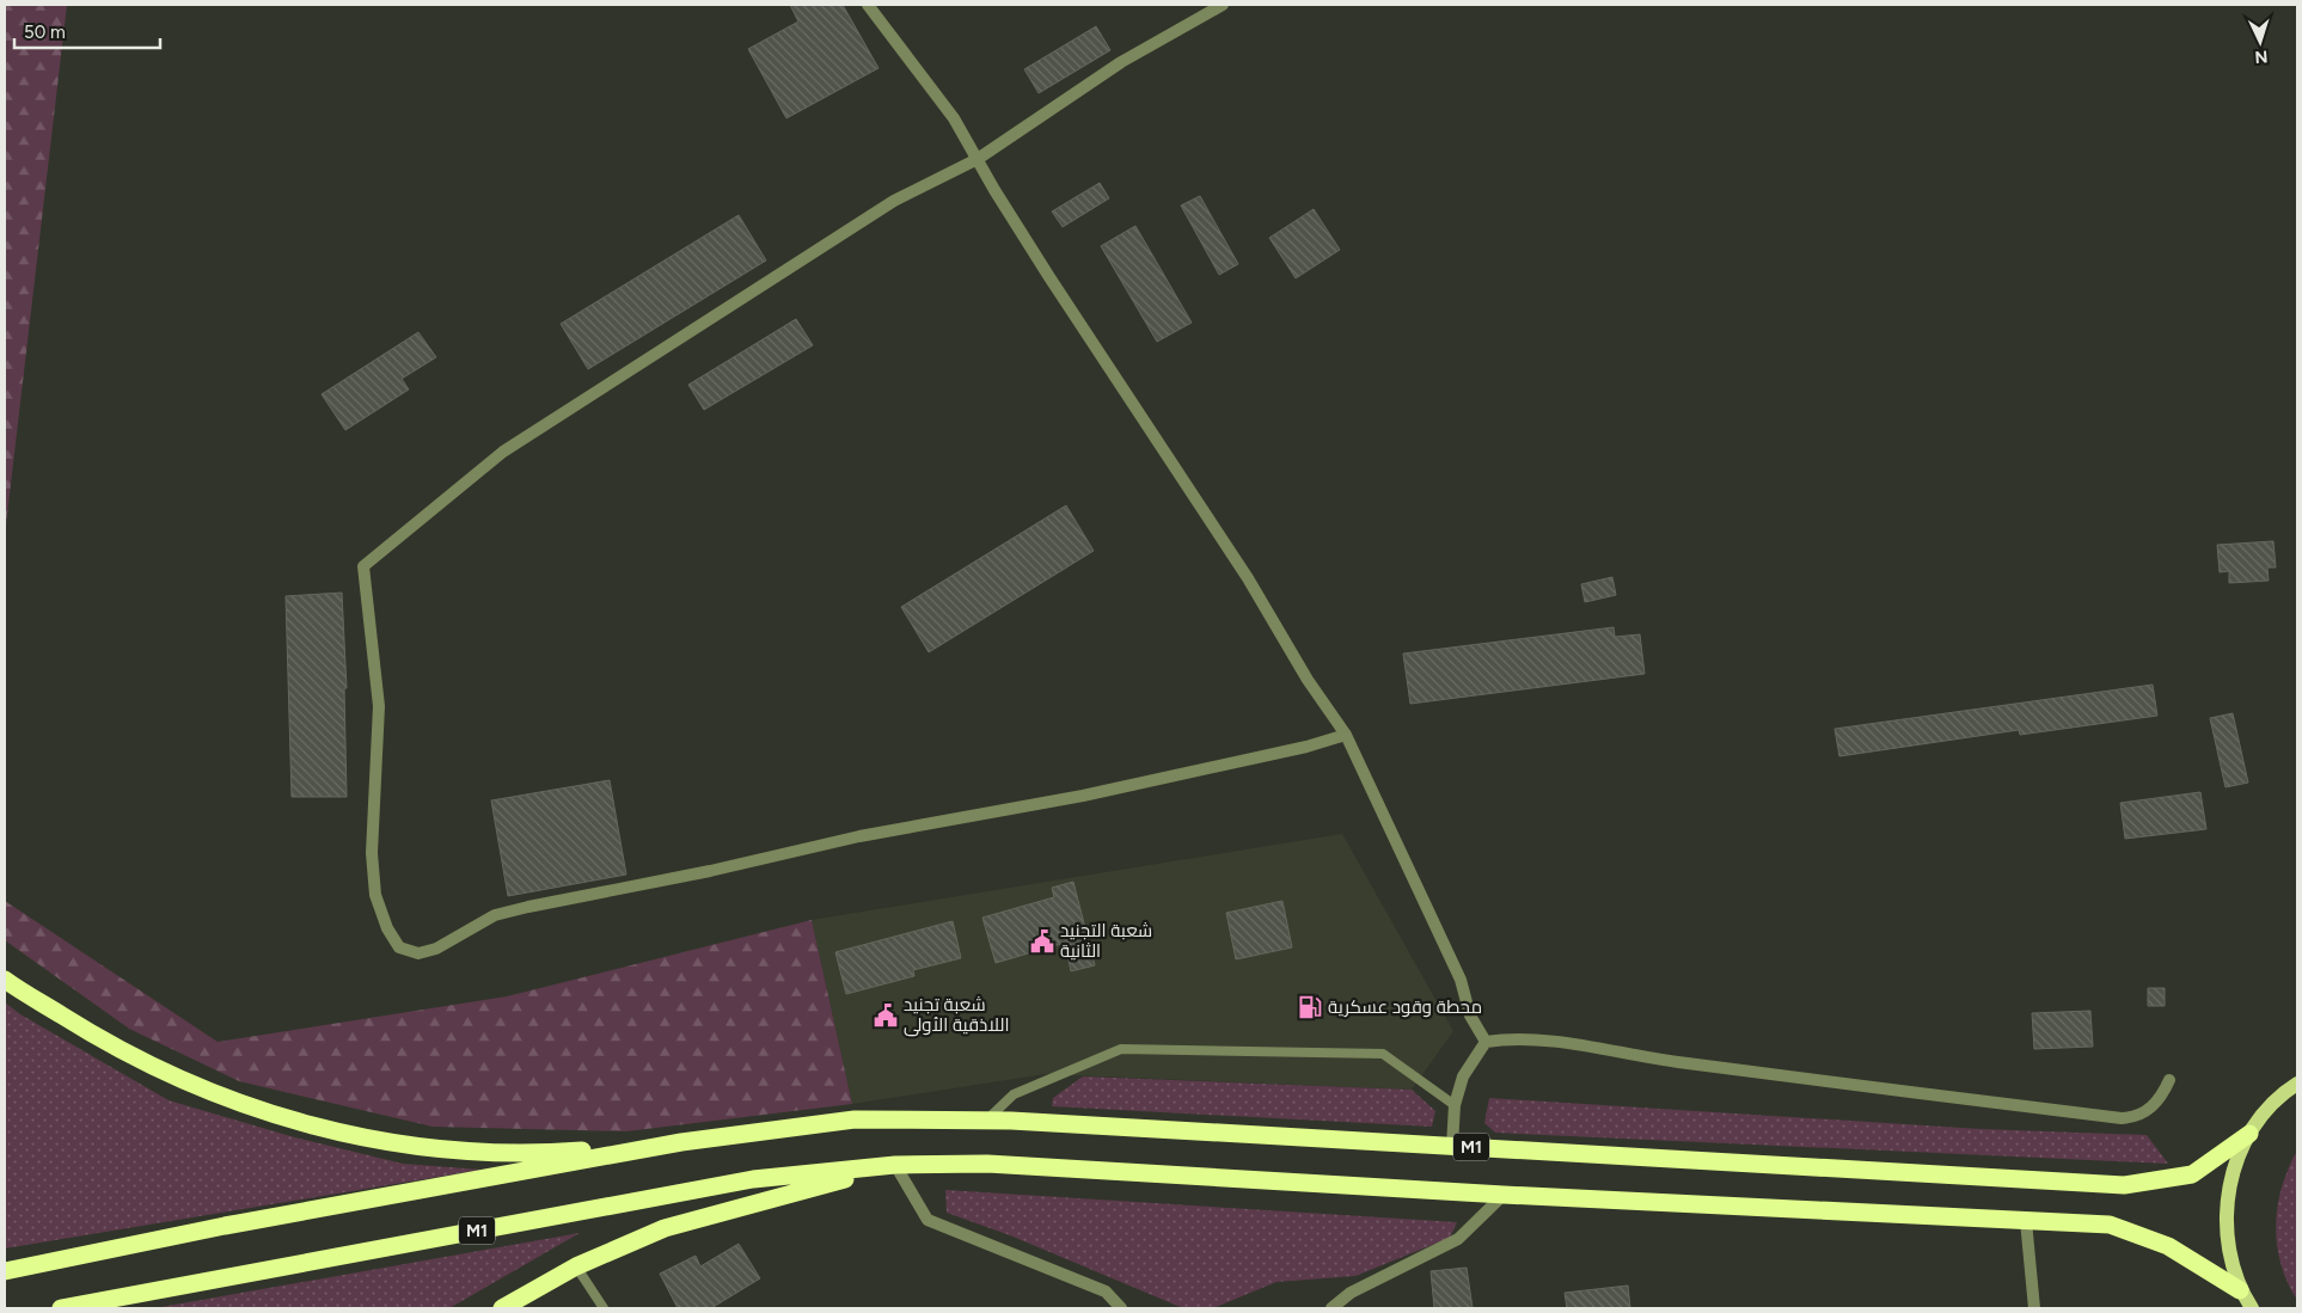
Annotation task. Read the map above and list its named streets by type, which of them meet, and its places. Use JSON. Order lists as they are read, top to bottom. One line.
{"streets":{"highway":["M1"]},"places":{"public building":["شعبة التجنيد الثانية","شعبة تجنيد اللاذقية الأولى"],"fuel station":["محطة وقود عسكرية"]},"scale_bar":"50 m","north":"bottom"}
